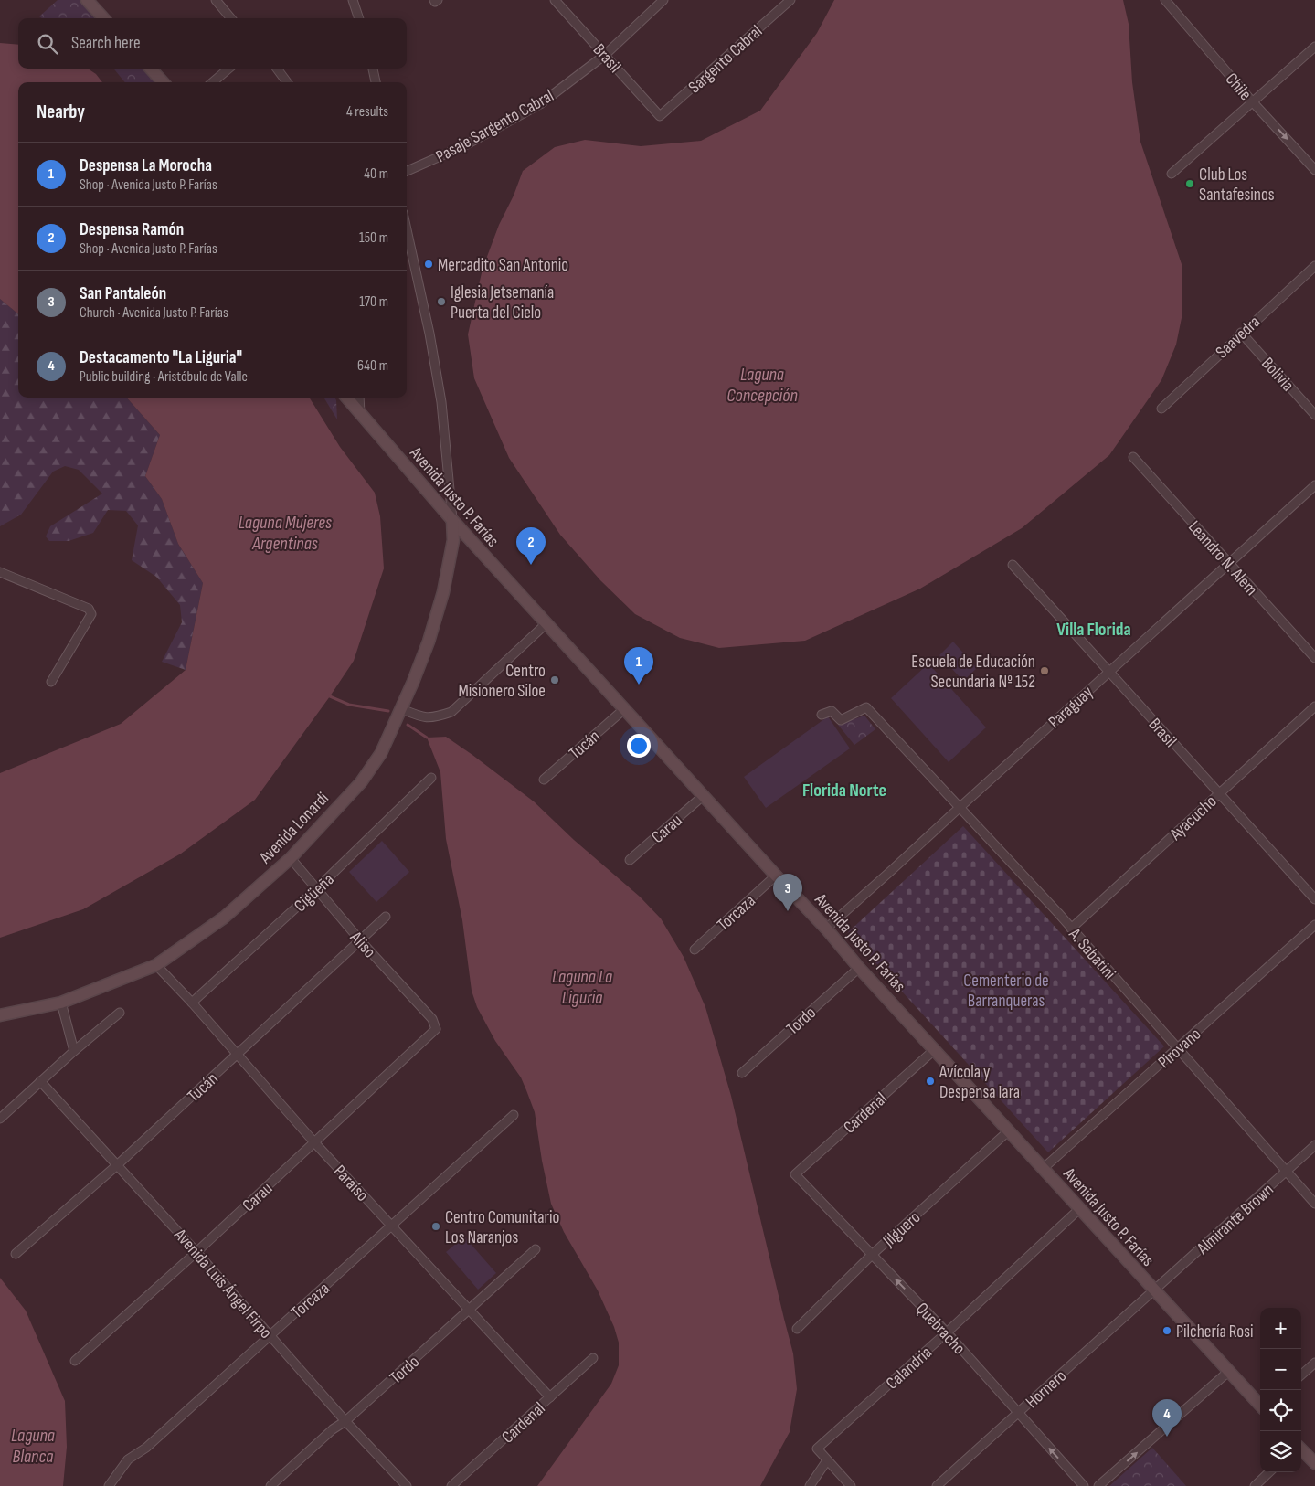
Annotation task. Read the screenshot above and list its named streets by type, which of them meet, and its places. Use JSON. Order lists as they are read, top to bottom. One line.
{"streets":{"street":["Brasil","Sargento Cabral","Chile","Pasaje Sargento Cabral","Saavedra","Bolivia","Avenida Justo P. Farías","Leandro N. Alem","Paraguay","Tucán","Ayacucho","Avenida Lonardi","Carau","Cigüeña","Torcaza","Aliso","A. Sabatini","Tordo","Pirovano","Cardenal","Paraíso","Almirante Brown","Jilguero","Avenida Luis Ángel Firpo","Quebracho","Calandria","Hornero"]},"crossings":[["Brasil","Sargento Cabral"],["Brasil","Pasaje Sargento Cabral"],["Brasil","Paraguay"],["Brasil","Ayacucho"],["Saavedra","Bolivia"],["Avenida Justo P. Farías","Paraguay"],["Avenida Justo P. Farías","Tucán"],["Avenida Justo P. Farías","Avenida Lonardi"],["Avenida Justo P. Farías","Carau"],["Avenida Justo P. Farías","Torcaza"],["Avenida Justo P. Farías","Tordo"],["Avenida Justo P. Farías","Pirovano"],["Avenida Justo P. Farías","Cardenal"],["Avenida Justo P. Farías","Almirante Brown"],["Avenida Justo P. Farías","Jilguero"],["Avenida Justo P. Farías","Calandria"],["Avenida Justo P. Farías","Hornero"],["Leandro N. Alem","Paraguay"],["Paraguay","A. Sabatini"],["Tucán","Aliso"],["Tucán","Paraíso"],["Tucán","Avenida Luis Ángel Firpo"],["Ayacucho","A. Sabatini"],["Avenida Lonardi","Aliso"],["Avenida Lonardi","Paraíso"],["Carau","Aliso"],["Carau","Paraíso"],["Carau","Avenida Luis Ángel Firpo"],["Cigüeña","Aliso"],["Cigüeña","Paraíso"],["Torcaza","Paraíso"],["Torcaza","Avenida Luis Ángel Firpo"],["A. Sabatini","Pirovano"],["A. Sabatini","Almirante Brown"],["Tordo","Paraíso"],["Tordo","Avenida Luis Ángel Firpo"],["Cardenal","Paraíso"],["Cardenal","Quebracho"],["Almirante Brown","Hornero"],["Jilguero","Quebracho"],["Quebracho","Calandria"],["Quebracho","Hornero"]],"one_way":["Chile","Quebracho"],"districts":["Villa Florida","Florida Norte"],"water":["Laguna Concepción","Laguna Mujeres Argentinas","Laguna La Liguria","Laguna Blanca"],"parks":["Cementerio de Barranqueras"],"places":["Club Los Santafesinos","Mercadito San Antonio","Iglesia Jetsemanía Puerta del Cielo","Escuela de Educación Secundaria Nº 152","Centro Misionero Siloe","Avícola y Despensa Iara","Centro Comunitario Los Naranjos","Pilchería Rosi"],"page":{"search":"Search here","heading":["Nearby","4 results"],"list":[{"mark":"1","name":"Despensa La Morocha","note":"Shop · Avenida Justo P. Farías","value":"40 m"},{"mark":"2","name":"Despensa Ramón","note":"Shop · Avenida Justo P. Farías","value":"150 m"},{"mark":"3","name":"San Pantaleón","note":"Church · Avenida Justo P. Farías","value":"170 m"},{"mark":"4","name":"Destacamento \"La Liguria\"","note":"Public building · Aristóbulo de Valle","value":"640 m"}],"pins":["2","1","3","4"],"map_buttons":["+","−"]}}
